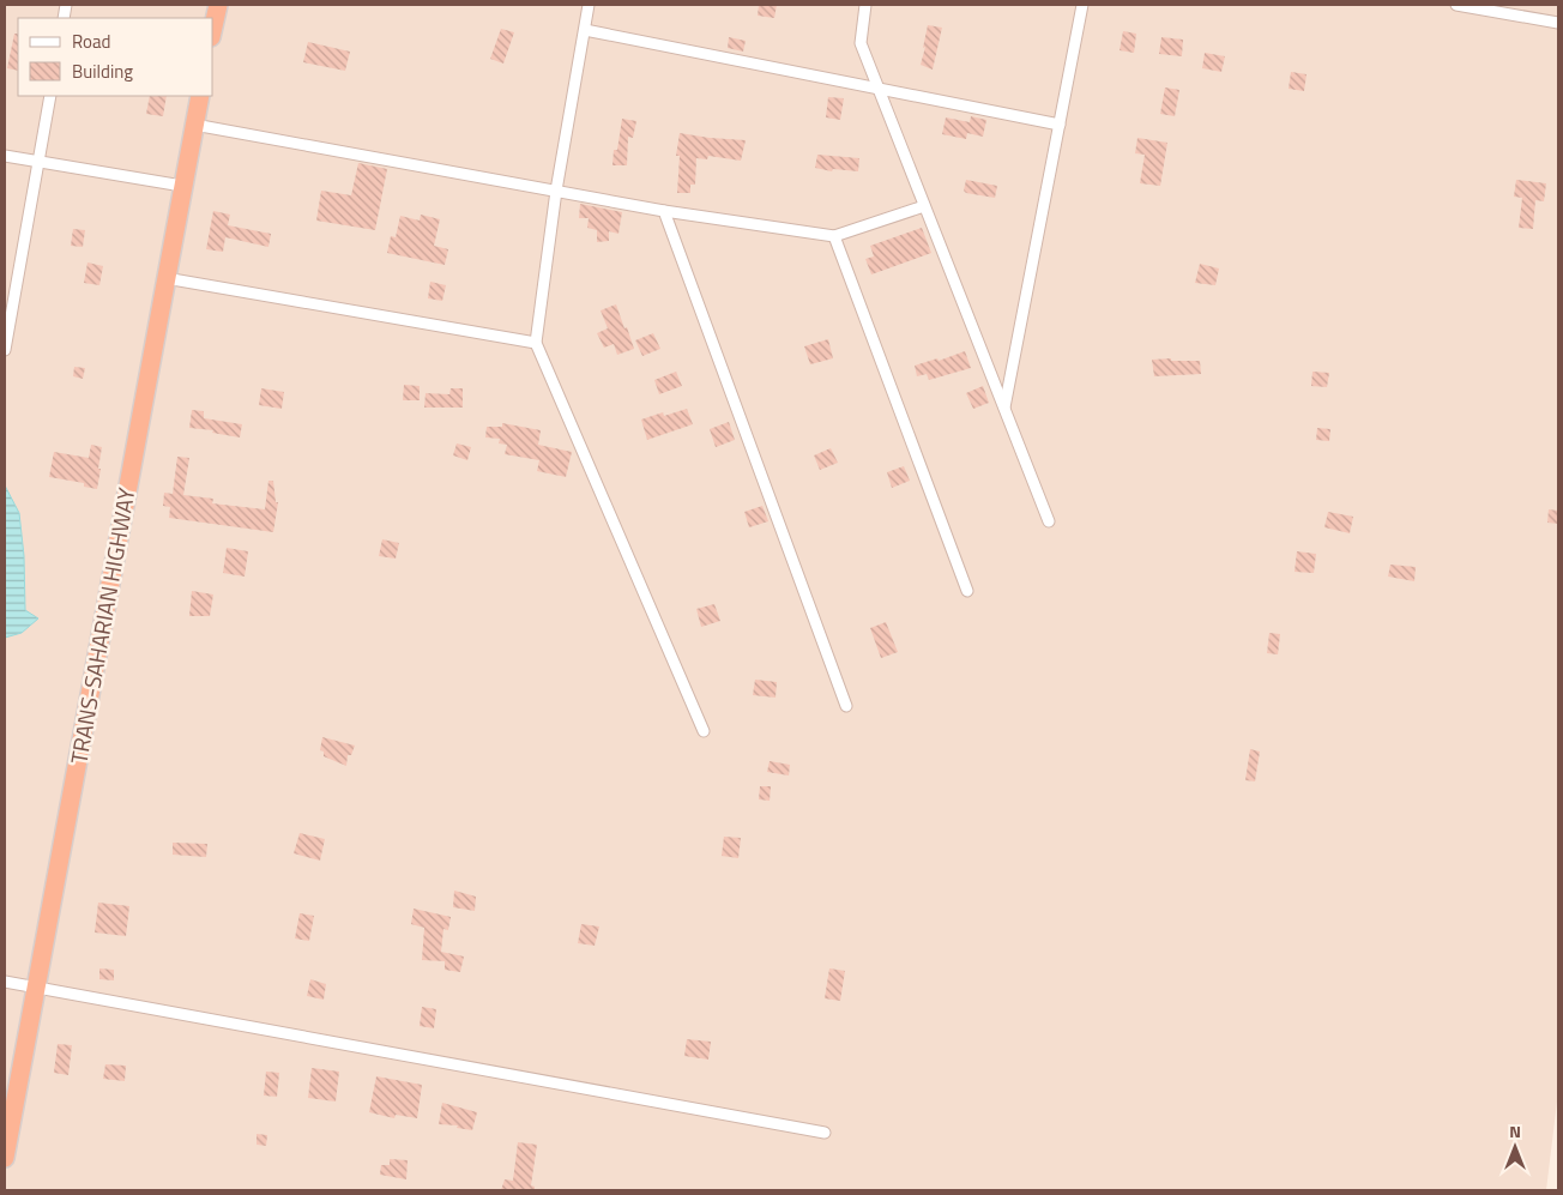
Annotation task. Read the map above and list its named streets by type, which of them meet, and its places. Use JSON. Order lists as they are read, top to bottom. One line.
{"streets":{"highway":["TRANS-SAHARIAN HIGHWAY"]},"legend":["Road","Building"],"north":"top"}
